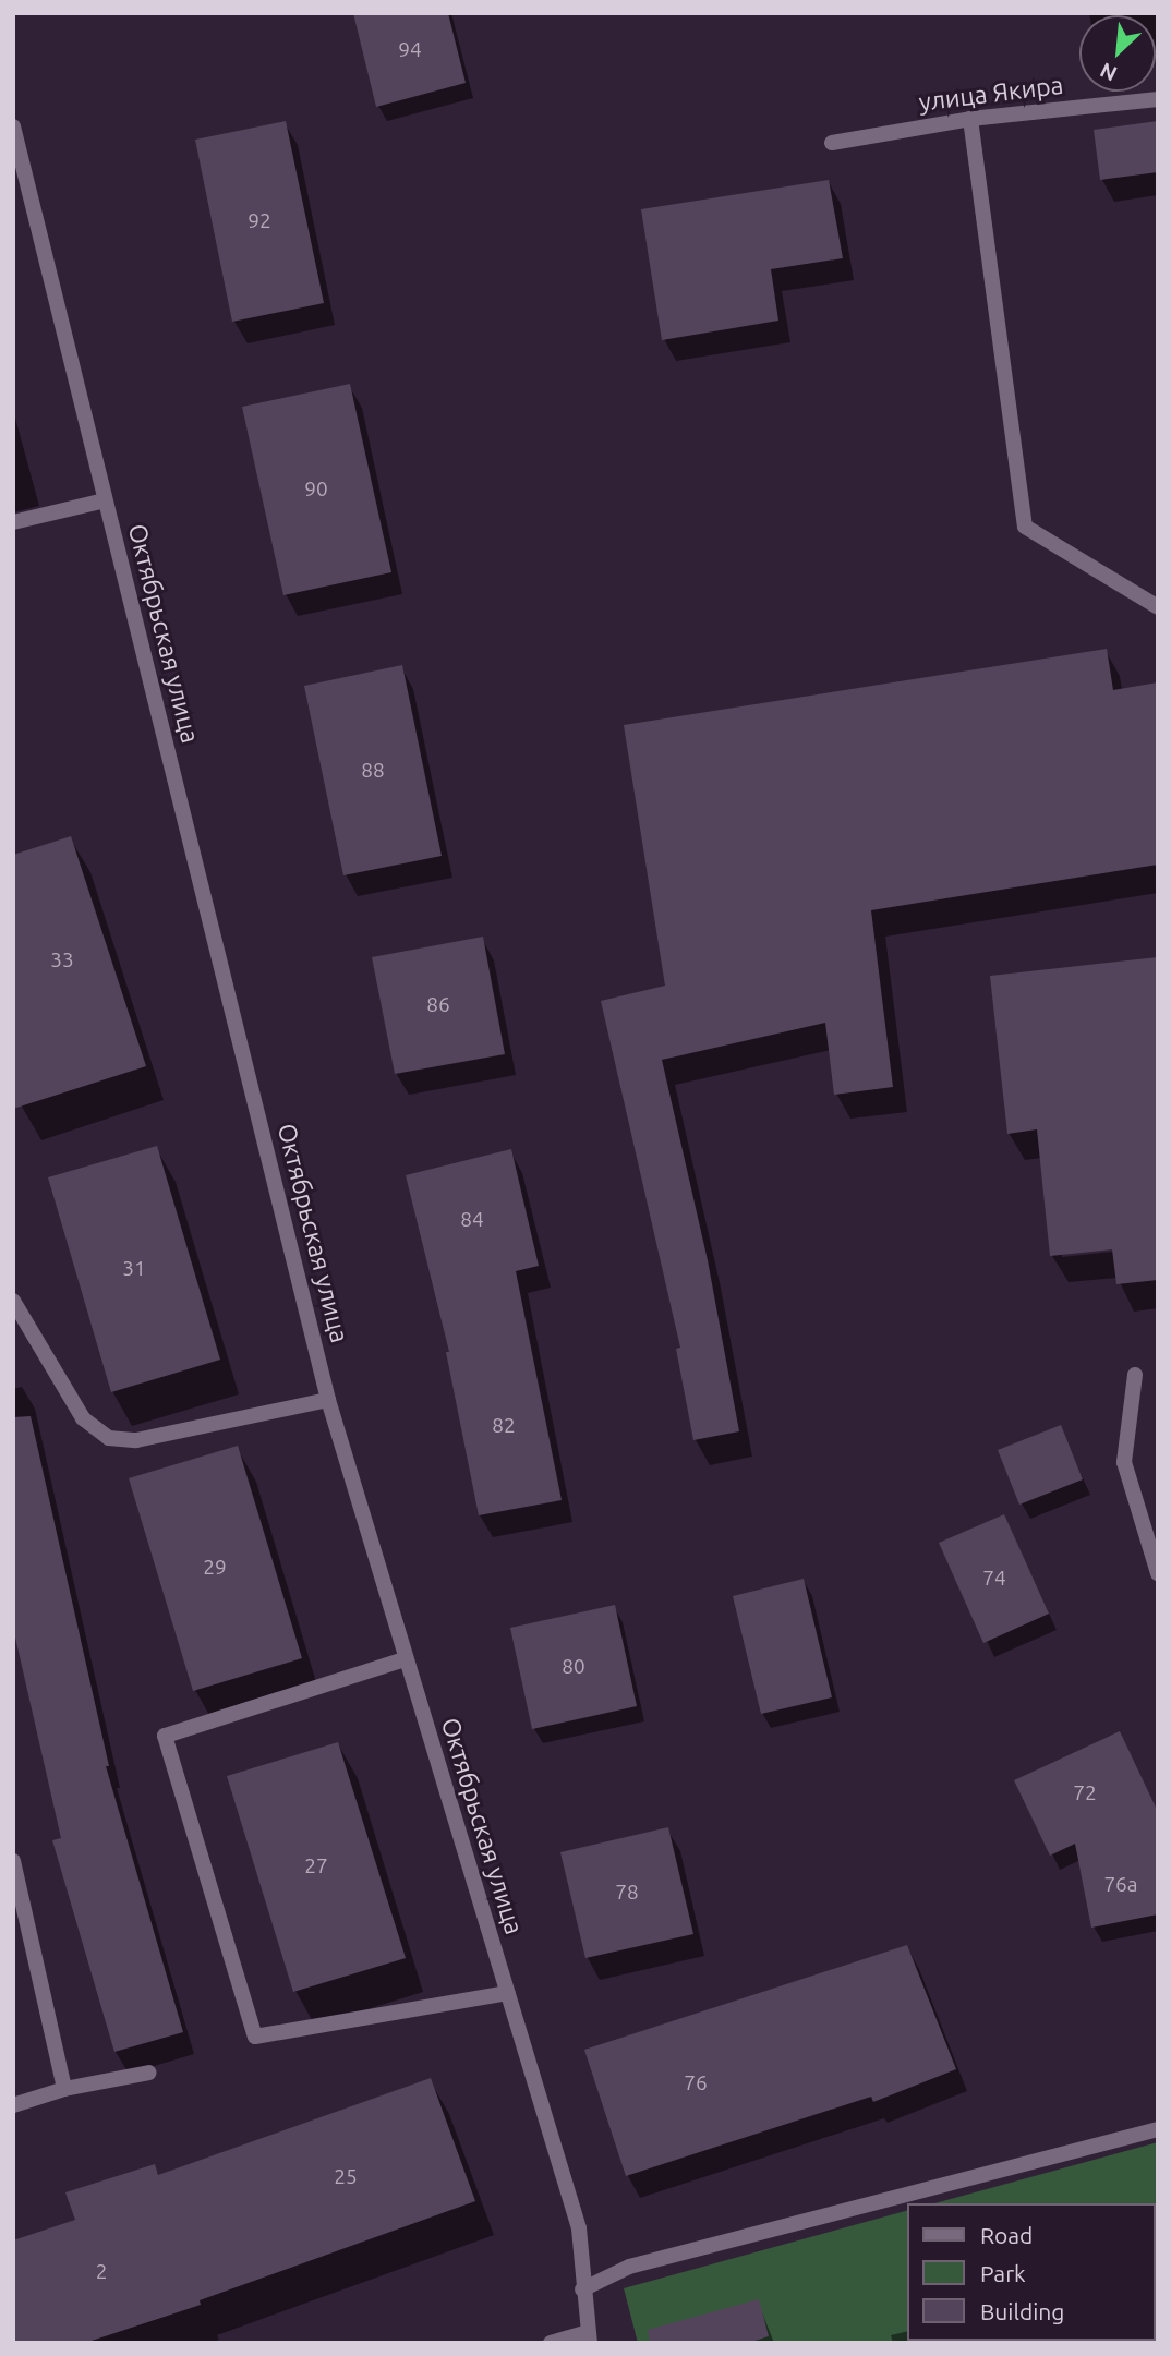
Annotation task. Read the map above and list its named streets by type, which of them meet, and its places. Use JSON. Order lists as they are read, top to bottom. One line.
{"streets":{"street":["улица Якира","Октябрьская улица"]},"house_numbers":["94","92","90","88","33","86","84","31","82","29","74","80","72","27","76а","78","76","25","2"],"legend":["Road","Park","Building"],"north":"bottom left"}
